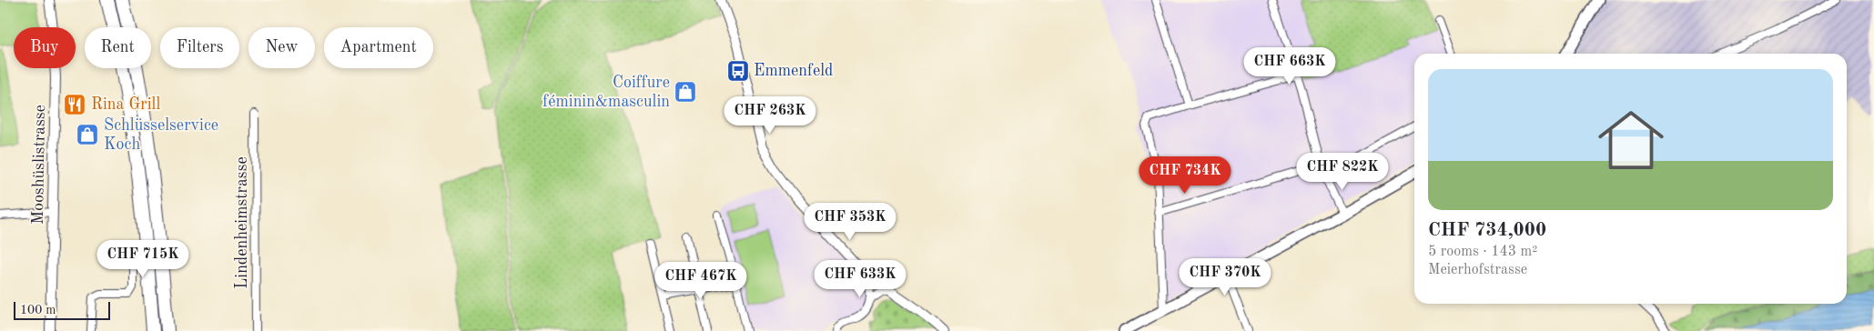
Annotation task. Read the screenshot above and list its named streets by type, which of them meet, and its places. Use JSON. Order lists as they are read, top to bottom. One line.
{"streets":{"street":["Mooshüslistrasse","Lindenheimstrasse"]},"places":{"bus stop":["Emmenfeld"],"shop":["Coiffure féminin&masculin","Schlüsselservice Koch"],"restaurant":["Rina Grill"]},"scale_bar":"100 m","page":{"chip":["Buy","Rent","Filters","New","Apartment"],"price":["CHF 663K","CHF 263K","CHF 822K","CHF 734K","CHF 353K","CHF 715K","CHF 370K","CHF 633K","CHF 467K"],"list":[{"name":"CHF 734,000","note":"5 rooms · 143 m² · Meierhofstrasse"}],"scale":"100 m"}}
